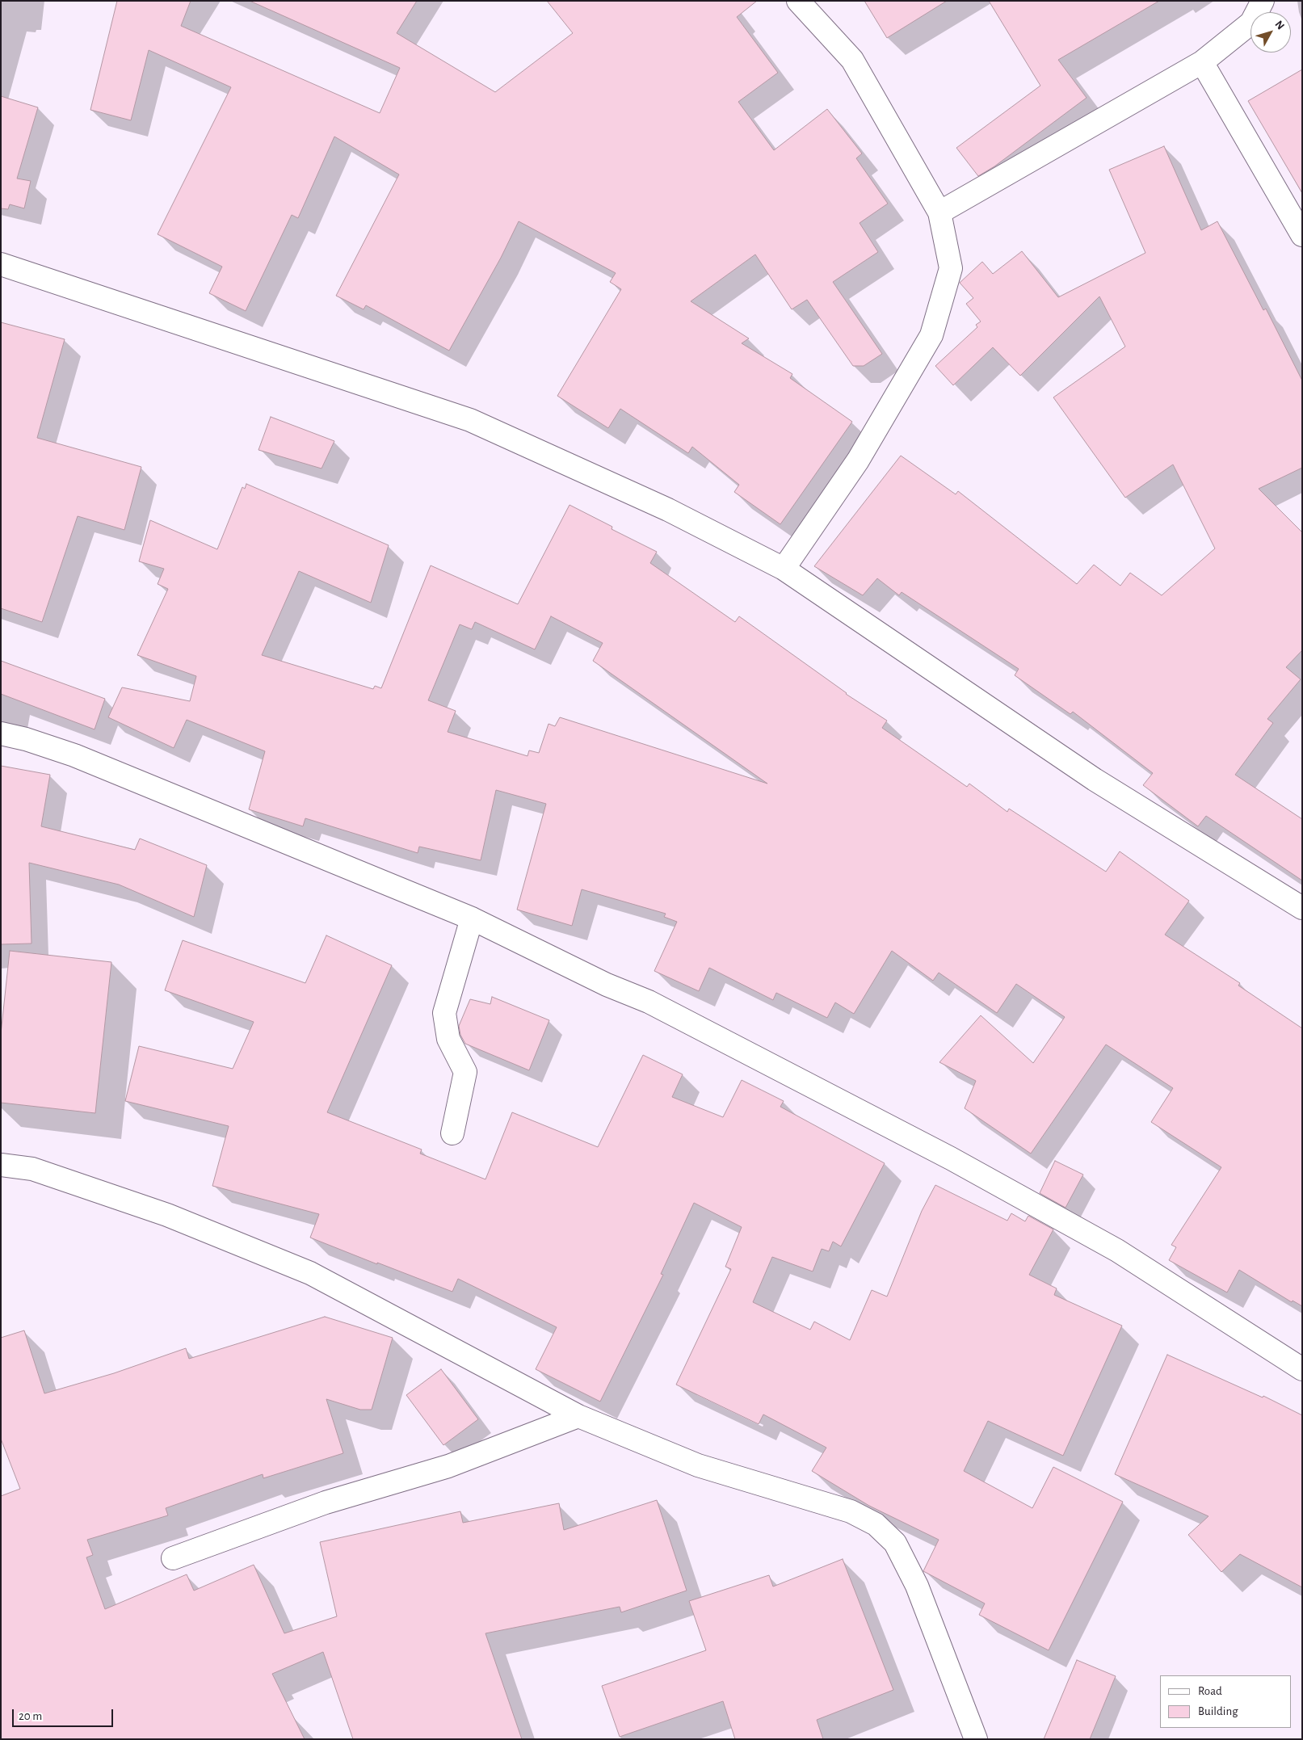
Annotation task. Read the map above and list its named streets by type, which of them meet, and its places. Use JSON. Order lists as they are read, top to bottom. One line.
{"legend":["Road","Building"],"scale_bar":"20 m","north":"top right"}
